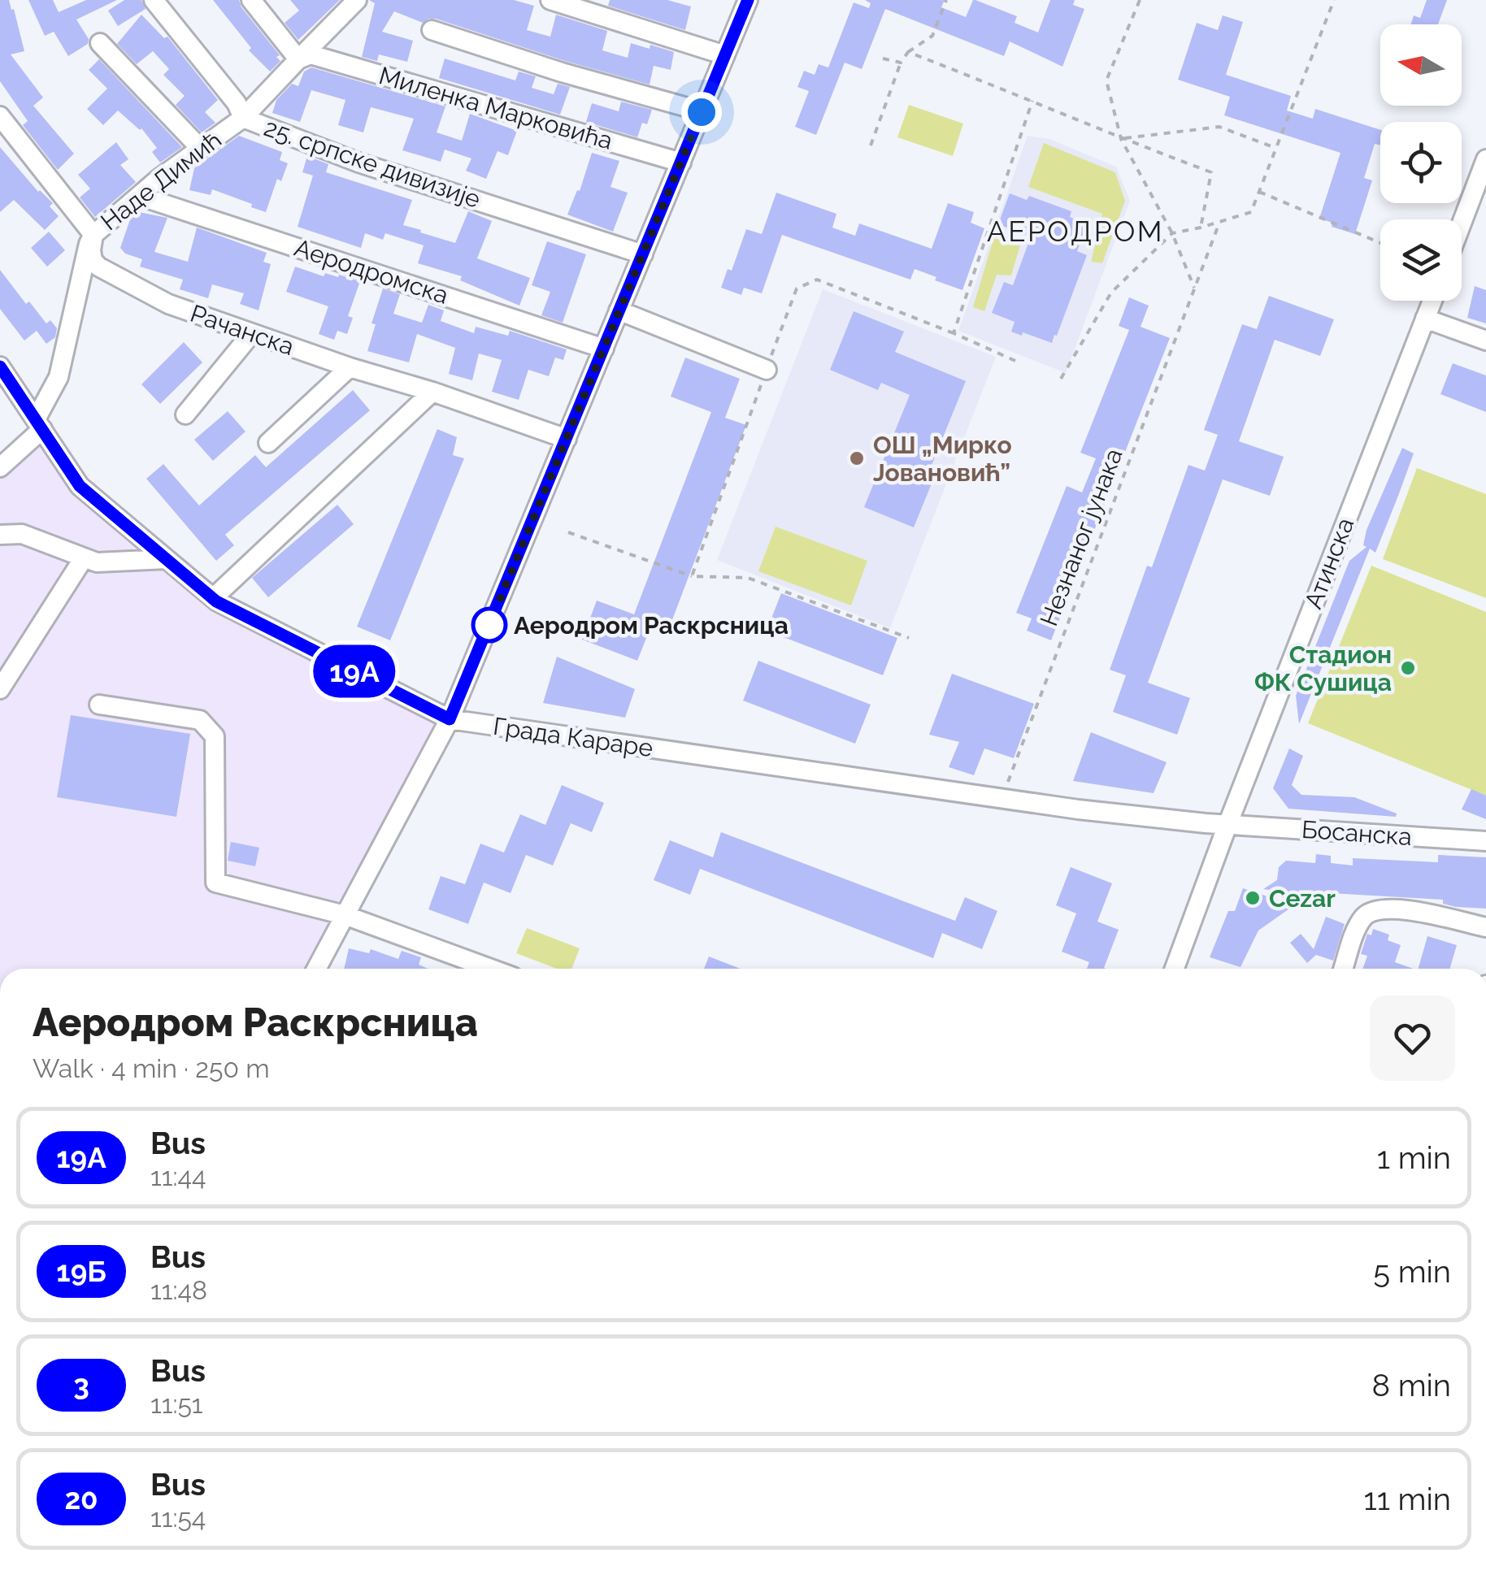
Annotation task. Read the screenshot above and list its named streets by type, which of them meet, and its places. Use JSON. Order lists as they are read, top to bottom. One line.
{"streets":{"street":["Миленка Марковића","25. српске дивизије","Наде Димић","Аеродромска","Рачанска","Атинска","Града Караре","Босанска"],"path":["Незнаног јунака"]},"crossings":[["Миленка Марковића","Наде Димић"],["25. српске дивизије","Наде Димић"],["Наде Димић","Аеродромска"],["Наде Димић","Рачанска"],["Наде Димић","Града Караре"],["Незнаног јунака","Града Караре"],["Атинска","Града Караре"],["Атинска","Босанска"],["Града Караре","Босанска"]],"districts":["АЕРОДРОМ"],"places":["ОШ „Мирко Јовановић”","Аеродром Раскрсница","Стадион ФК Сушица","Cezar"],"lines":["bus line 19А"],"north":"left","page":{"on_map":"19А","heading":["Аеродром Раскрсница","Walk · 4 min · 250 m"],"list":[{"mark":"19А","name":"Bus","note":"11:44","value":"1 min"},{"mark":"19Б","name":"Bus","note":"11:48","value":"5 min"},{"mark":"3","name":"Bus","note":"11:51","value":"8 min"},{"mark":"20","name":"Bus","note":"11:54","value":"11 min"}]}}
